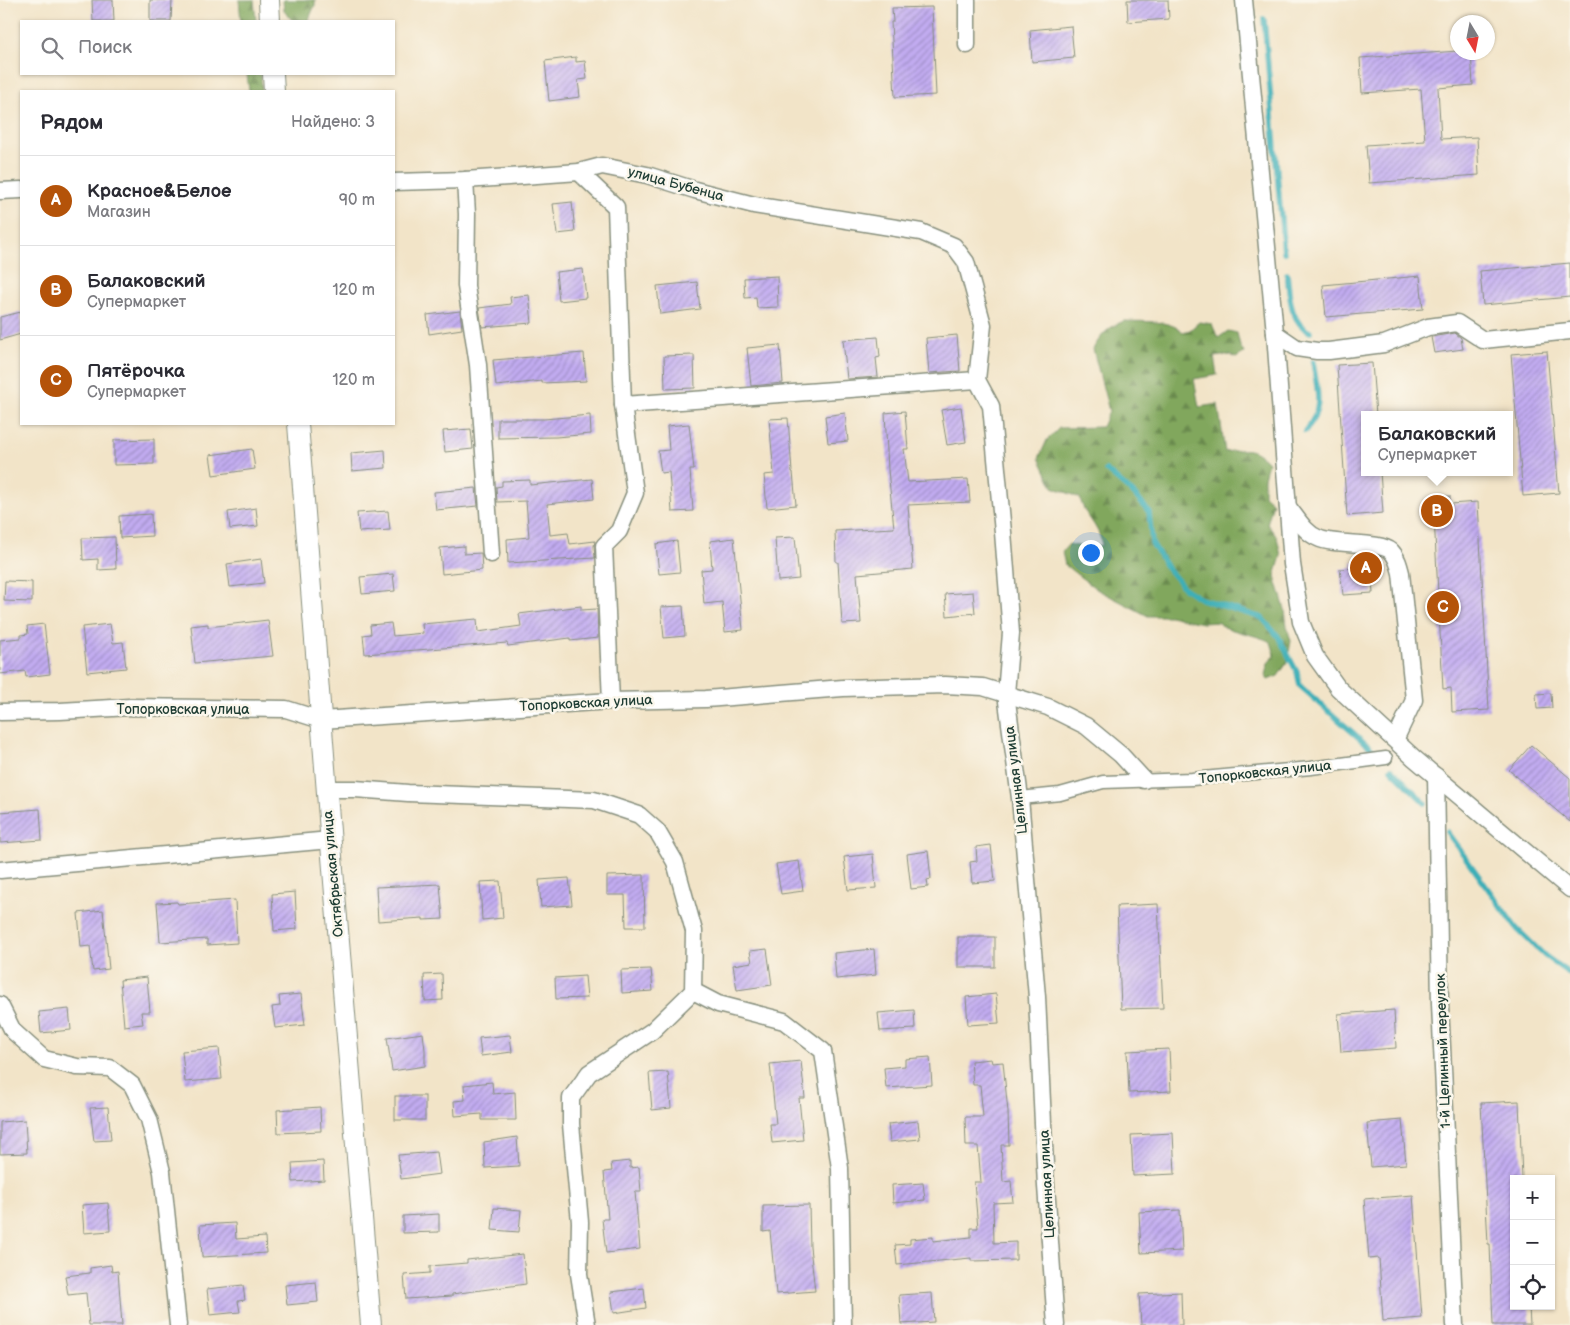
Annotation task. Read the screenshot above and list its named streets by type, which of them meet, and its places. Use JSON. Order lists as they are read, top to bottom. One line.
{"streets":{"street":["улица Бубенца","Топорковская улица","Целинная улица","Октябрьская улица","1-й Целинный переулок"]},"crossings":[["улица Бубенца","Целинная улица"],["Топорковская улица","Целинная улица"],["Топорковская улица","Октябрьская улица"]],"north":"bottom","page":{"search":"Поиск","heading":["Рядом","Найдено: 3"],"list":[{"mark":"A","name":"Красное&Белое","note":"Магазин","value":"90 m"},{"mark":"B","name":"Балаковский","note":"Супермаркет","value":"120 m"},{"mark":"C","name":"Пятёрочка","note":"Супермаркет","value":"120 m"}],"popup":["Балаковский","Супермаркет"],"pins":["B","A","C"],"map_buttons":["+","−"]}}
